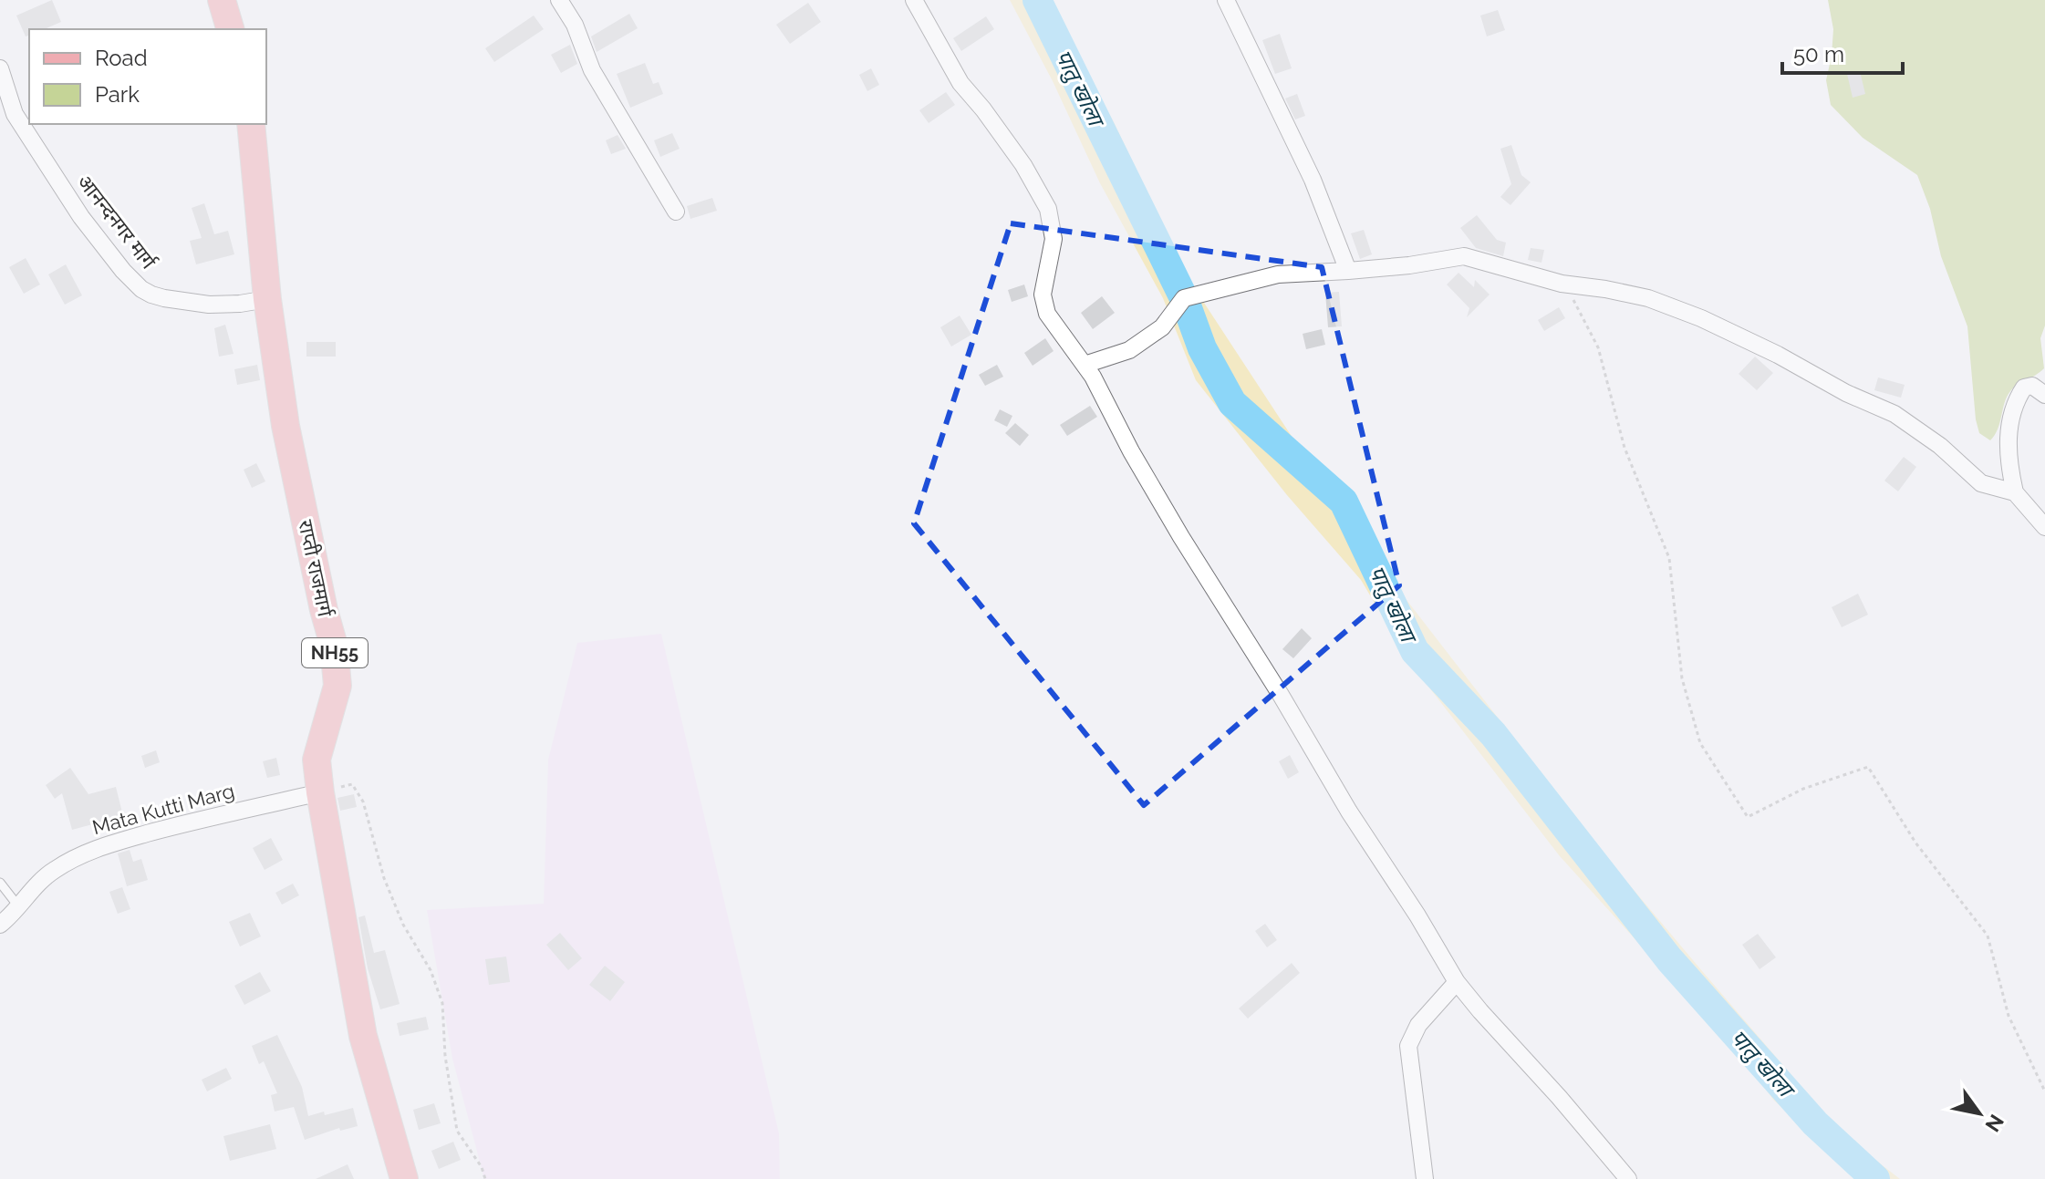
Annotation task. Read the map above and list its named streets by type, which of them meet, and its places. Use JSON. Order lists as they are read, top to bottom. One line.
{"streets":{"main road":["राप्ती राजमार्ग","NH55"],"street":["आनन्दनगर मार्ग","Mata Kutti Marg"]},"crossings":[["आनन्दनगर मार्ग","राप्ती राजमार्ग"],["राप्ती राजमार्ग","Mata Kutti Marg"]],"water":["पातु खोला"],"legend":["Road","Park"],"scale_bar":"50 m","north":"bottom right"}
